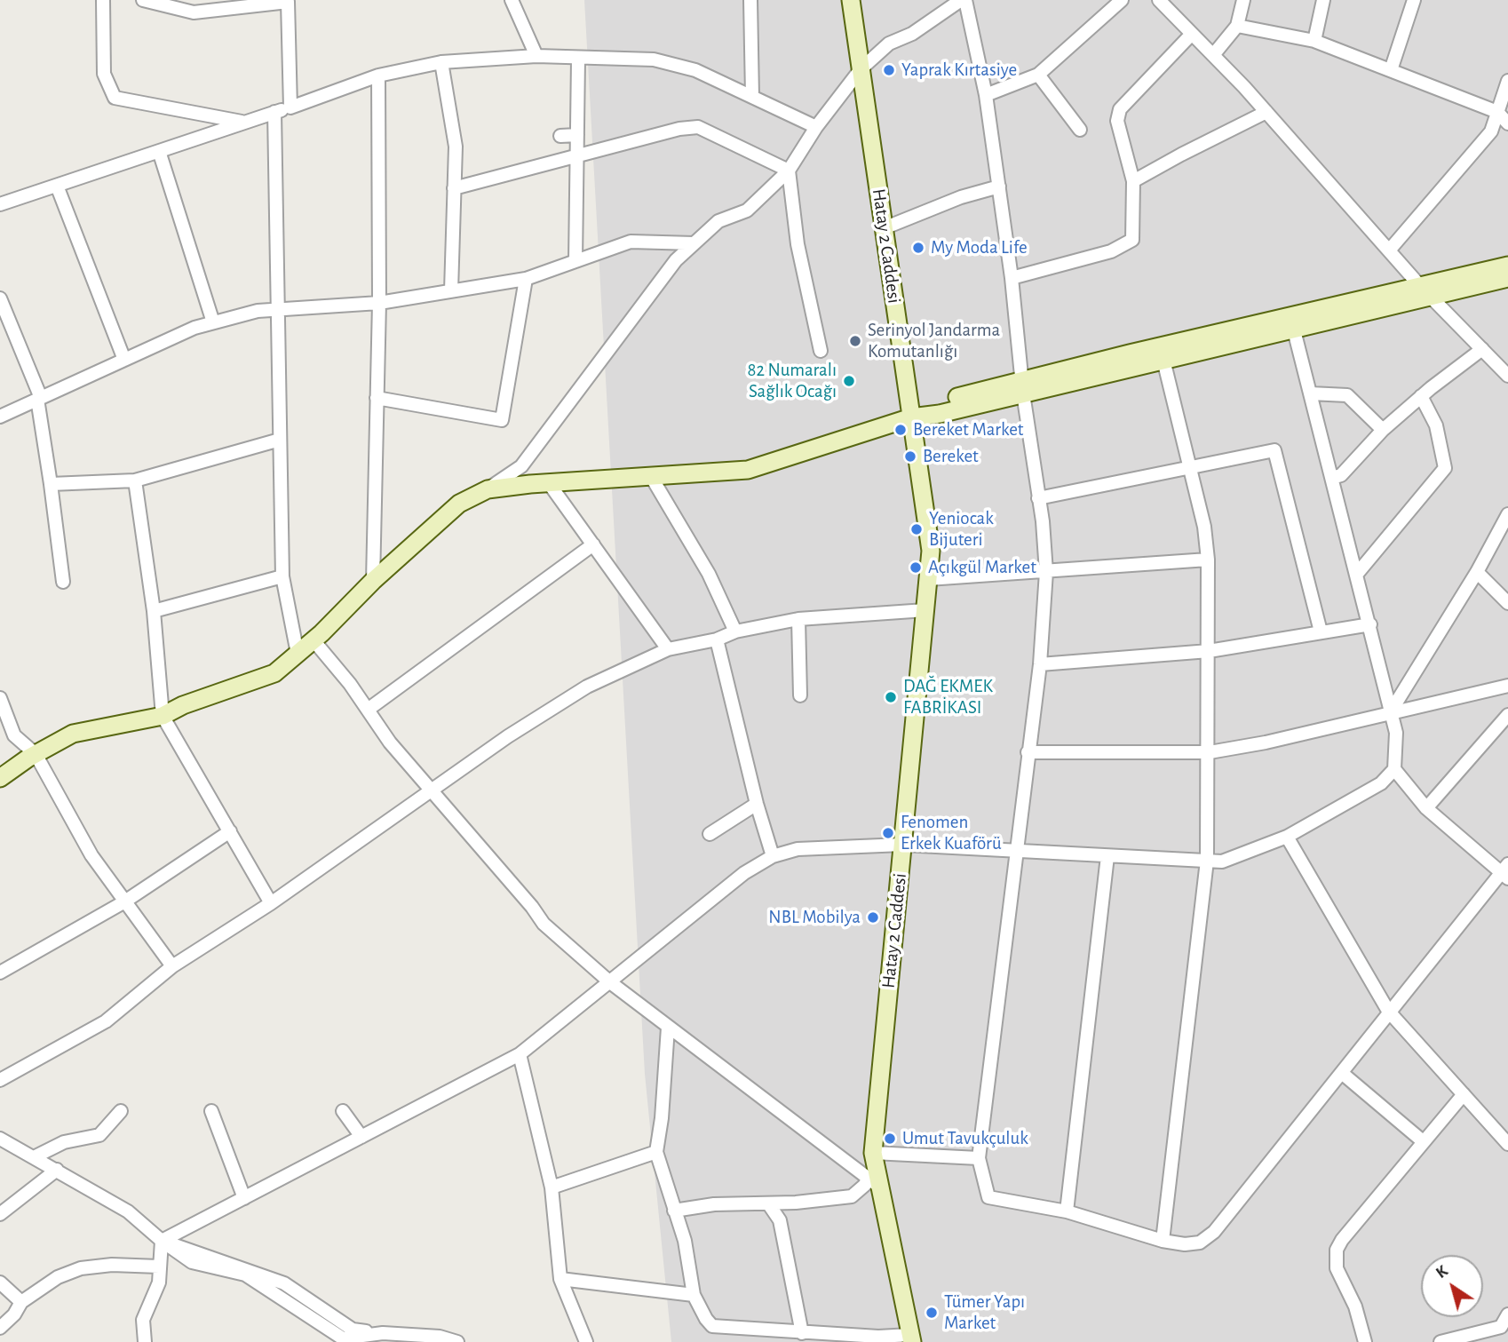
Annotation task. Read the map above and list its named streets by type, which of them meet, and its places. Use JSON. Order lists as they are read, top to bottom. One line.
{"streets":{"street":["Hatay 2 Caddesi"]},"places":["Yaprak Kırtasiye","My Moda Life","Serinyol Jandarma Komutanlığı","82 Numaralı Sağlık Ocağı","Bereket Market","Bereket","Yeniocak Bijuteri","Açıkgül Market","DAĞ EKMEK FABRİKASI","Fenomen Erkek Kuaförü","NBL Mobilya","Umut Tavukçuluk","Tümer Yapı Market"],"north":"top left"}
